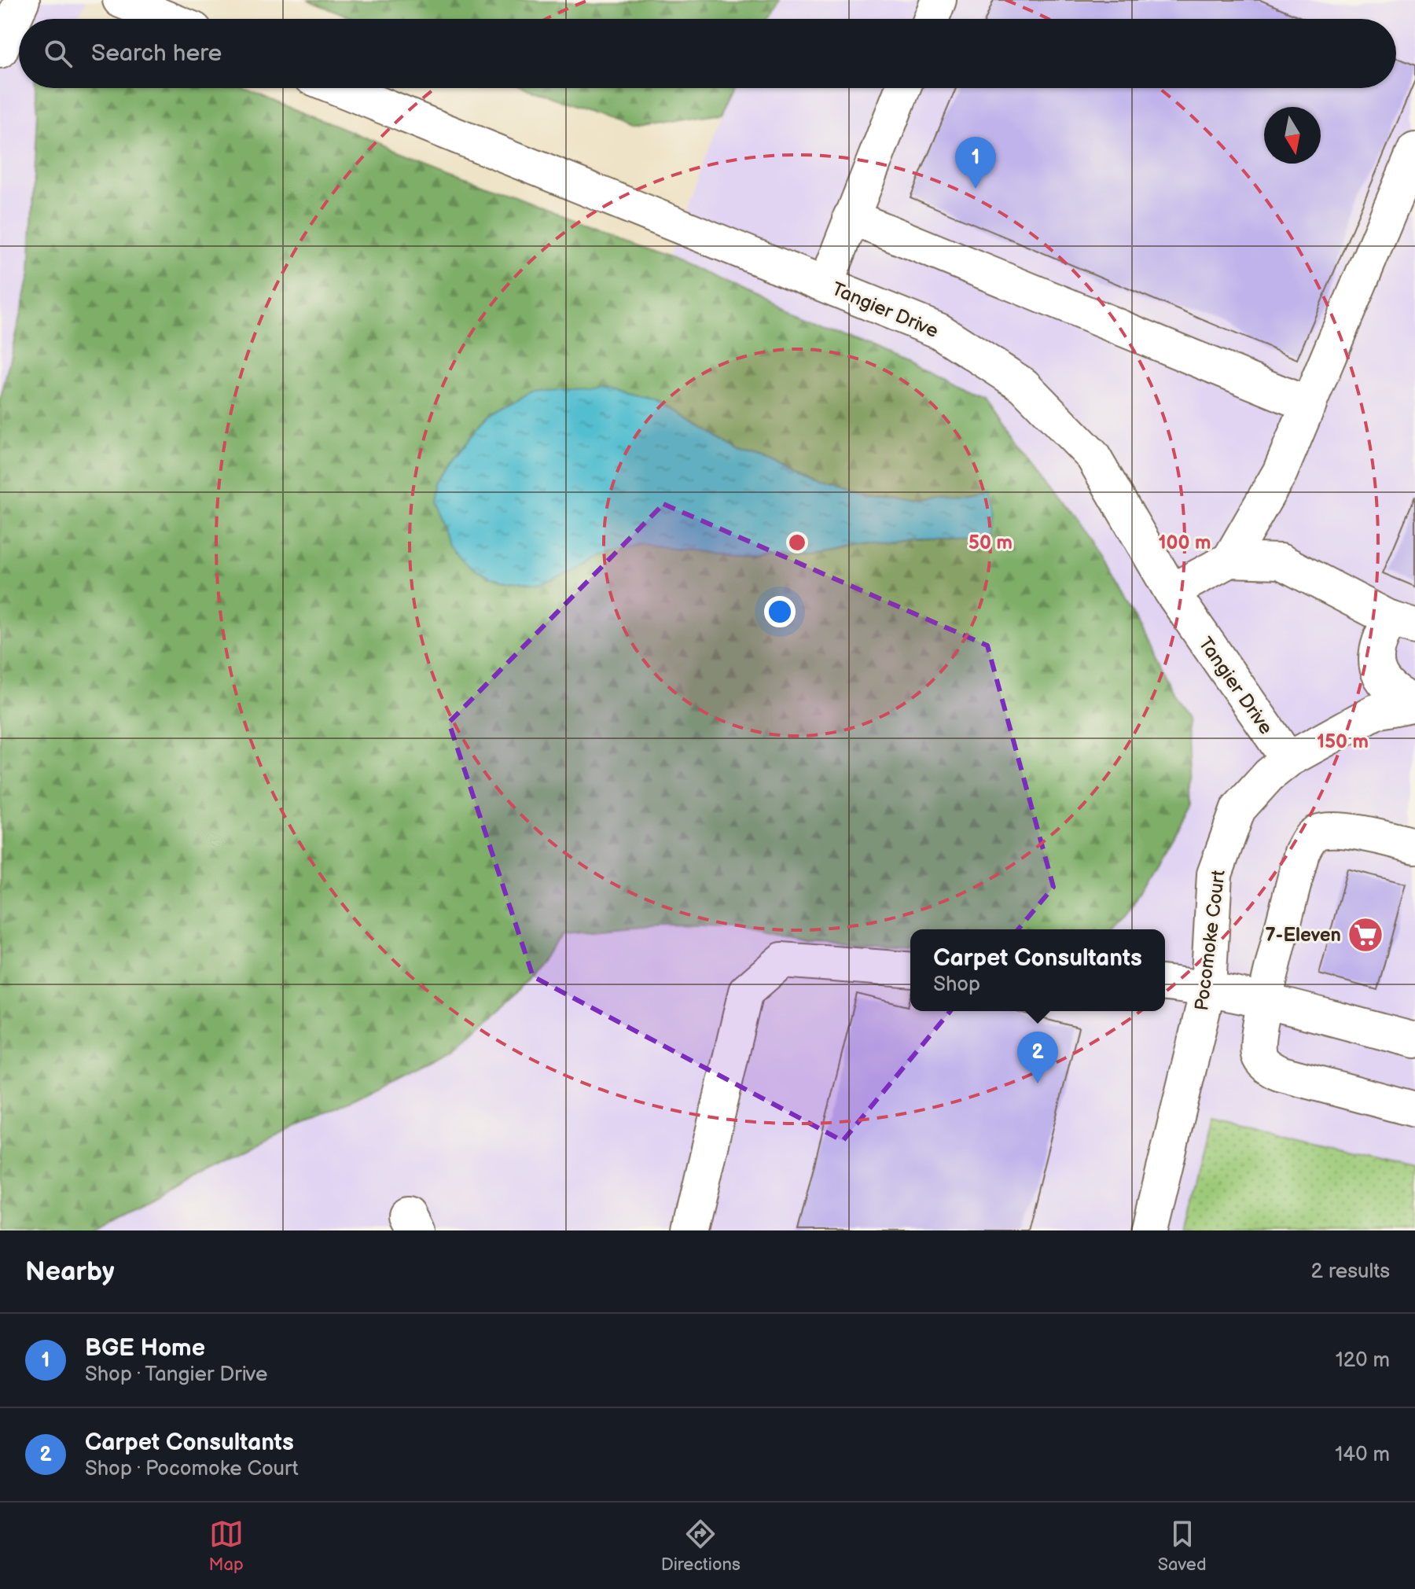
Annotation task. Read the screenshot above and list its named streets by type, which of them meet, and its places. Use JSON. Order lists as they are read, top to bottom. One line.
{"streets":{"street":["Tangier Drive","Pocomoke Court"]},"crossings":[["Tangier Drive","Pocomoke Court"]],"places":{"supermarket":["7-Eleven"]},"north":"bottom","page":{"search":"Search here","pins":["1","2"],"popup":["Carpet Consultants","Shop"],"heading":["Nearby","2 results"],"list":[{"mark":"1","name":"BGE Home","note":"Shop · Tangier Drive","value":"120 m"},{"mark":"2","name":"Carpet Consultants","note":"Shop · Pocomoke Court","value":"140 m"}],"nav":["Map","Directions","Saved"]},"rings":["50 m","100 m","150 m"]}
